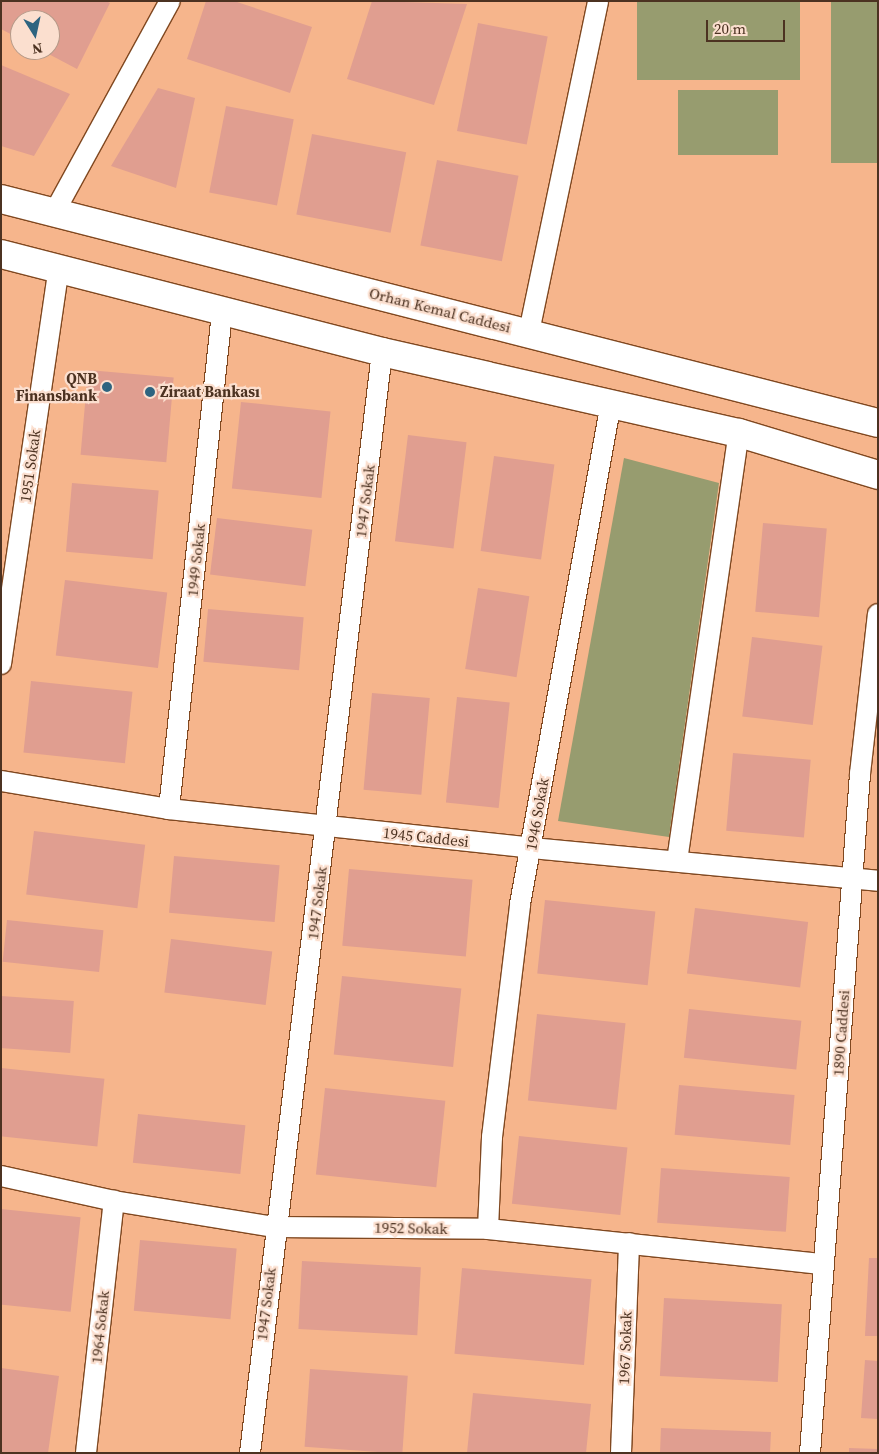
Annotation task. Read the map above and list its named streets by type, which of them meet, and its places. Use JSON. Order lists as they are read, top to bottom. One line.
{"streets":{"main road":["Orhan Kemal Caddesi"],"street":["1951 Sokak","1947 Sokak","1949 Sokak","1946 Sokak","1945 Caddesi","1890 Caddesi","1952 Sokak","1964 Sokak","1967 Sokak"]},"crossings":[["1947 Sokak","1945 Caddesi"],["1947 Sokak","1952 Sokak"],["1949 Sokak","1945 Caddesi"],["1946 Sokak","1945 Caddesi"],["1946 Sokak","1952 Sokak"],["1945 Caddesi","1890 Caddesi"],["1890 Caddesi","1952 Sokak"],["1952 Sokak","1964 Sokak"],["1952 Sokak","1967 Sokak"]],"places":["QNB Finansbank","Ziraat Bankası"],"scale_bar":"20 m","north":"bottom"}
